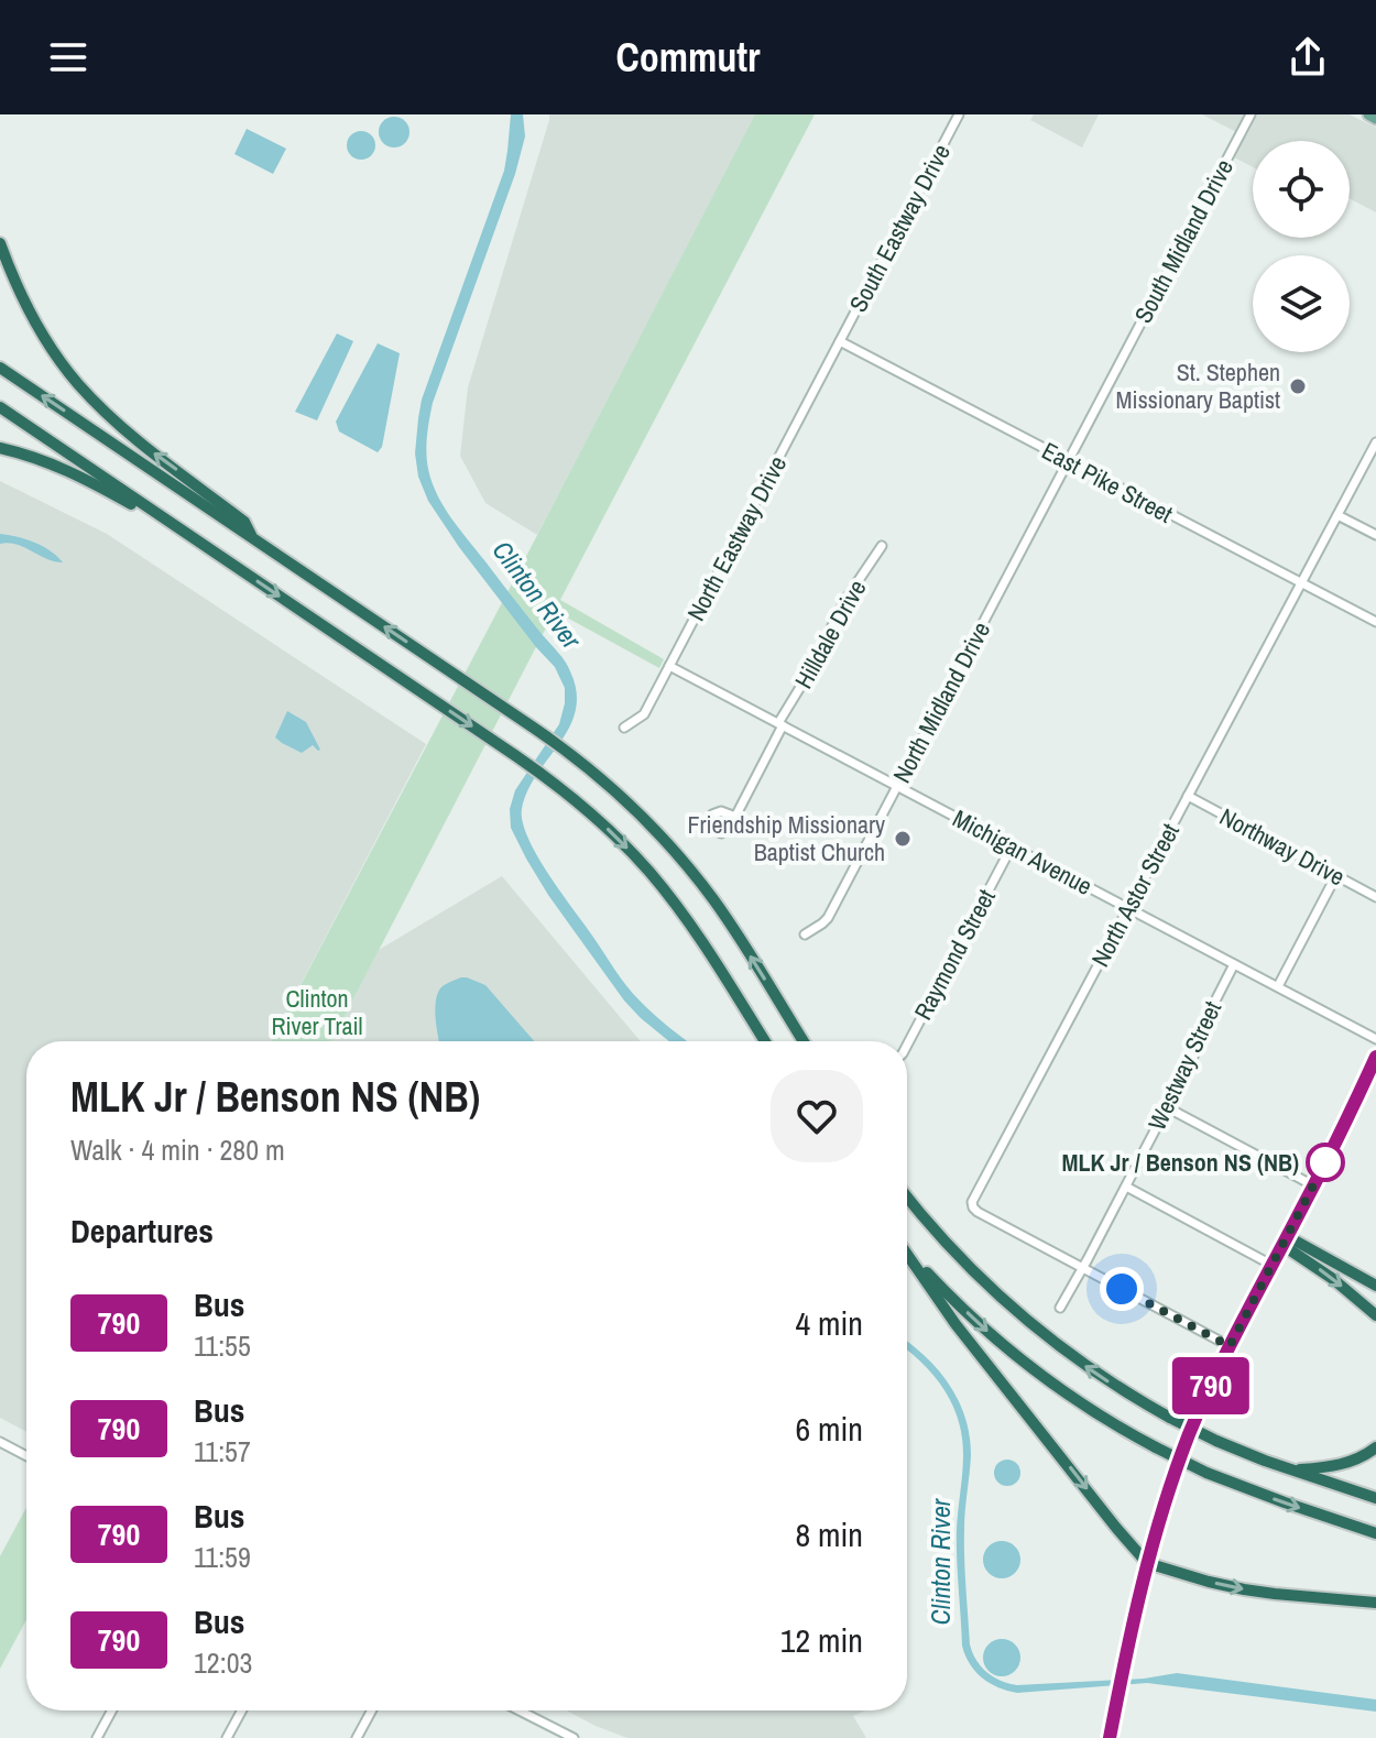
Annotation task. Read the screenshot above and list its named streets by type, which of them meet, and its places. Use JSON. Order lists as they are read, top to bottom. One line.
{"streets":{"street":["South Eastway Drive","South Midland Drive","East Pike Street","North Eastway Drive","Hilldale Drive","North Midland Drive","Northway Drive","Michigan Avenue","North Astor Street","Raymond Street","Westway Street"]},"crossings":[["South Eastway Drive","East Pike Street"],["South Eastway Drive","North Eastway Drive"],["South Midland Drive","East Pike Street"],["South Midland Drive","North Midland Drive"],["East Pike Street","North Eastway Drive"],["East Pike Street","North Midland Drive"],["East Pike Street","North Astor Street"],["North Eastway Drive","Michigan Avenue"],["Hilldale Drive","Michigan Avenue"],["North Midland Drive","Michigan Avenue"],["Northway Drive","North Astor Street"],["Michigan Avenue","North Astor Street"],["Michigan Avenue","Raymond Street"],["Michigan Avenue","Westway Street"],["North Astor Street","Westway Street"]],"water":["Clinton River"],"parks":["Clinton River Trail"],"places":["St. Stephen Missionary Baptist","Friendship Missionary Baptist Church","MLK Jr / Benson NS (NB)"],"lines":["bus line 790"],"page":{"header":"Commutr","on_map":"790","heading":[["MLK Jr / Benson NS (NB)","Walk · 4 min · 280 m"],"Departures"],"list":[{"mark":"790","name":"Bus","note":"11:55","value":"4 min"},{"mark":"790","name":"Bus","note":"11:57","value":"6 min"},{"mark":"790","name":"Bus","note":"11:59","value":"8 min"},{"mark":"790","name":"Bus","note":"12:03","value":"12 min"}]}}
